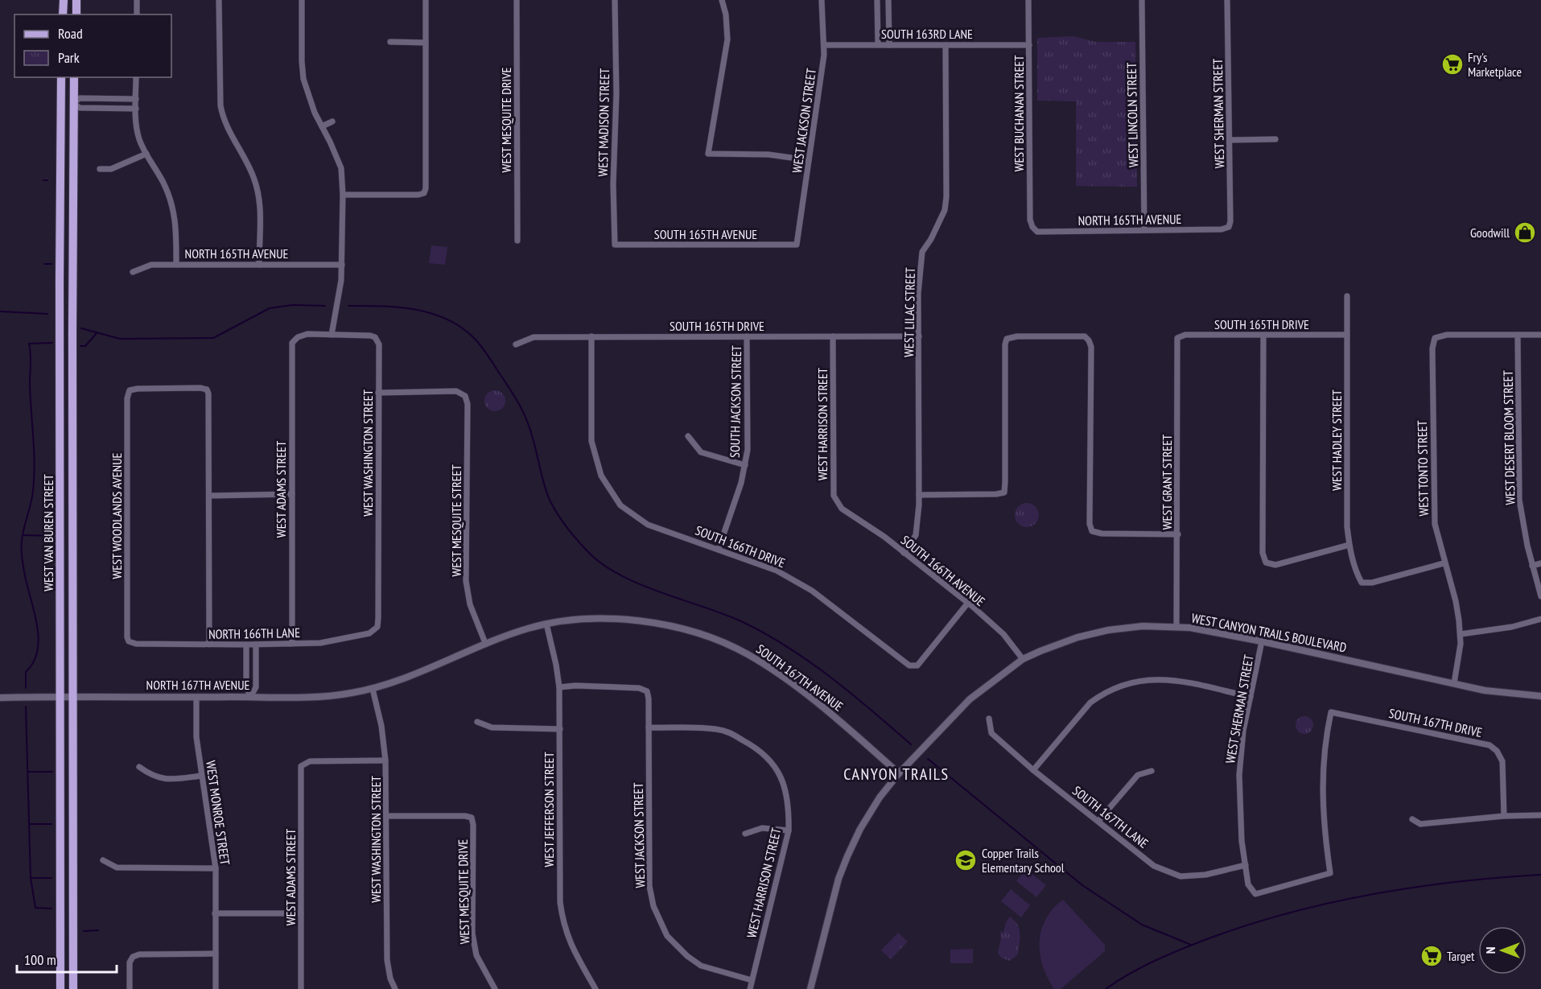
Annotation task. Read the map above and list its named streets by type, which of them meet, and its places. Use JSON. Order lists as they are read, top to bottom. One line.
{"streets":{"main road":["WEST VAN BUREN STREET"],"street":["SOUTH 163RD LANE","WEST BUCHANAN STREET","WEST SHERMAN STREET","WEST LINCOLN STREET","WEST MESQUITE DRIVE","WEST JACKSON STREET","WEST MADISON STREET","NORTH 165TH AVENUE","SOUTH 165TH AVENUE","WEST LILAC STREET","SOUTH 165TH DRIVE","SOUTH JACKSON STREET","WEST HARRISON STREET","WEST DESERT BLOOM STREET","WEST HADLEY STREET","WEST WASHINGTON STREET","WEST TONTO STREET","WEST GRANT STREET","WEST ADAMS STREET","WEST WOODLANDS AVENUE","WEST MESQUITE STREET","SOUTH 166TH DRIVE","SOUTH 166TH AVENUE","WEST CANYON TRAILS BOULEVARD","NORTH 166TH LANE","SOUTH 167TH AVENUE","NORTH 167TH AVENUE","SOUTH 167TH DRIVE","WEST JEFFERSON STREET","WEST MONROE STREET","SOUTH 167TH LANE"]},"crossings":[["SOUTH 163RD LANE","WEST BUCHANAN STREET"],["SOUTH 163RD LANE","WEST JACKSON STREET"],["SOUTH 163RD LANE","WEST LILAC STREET"],["WEST BUCHANAN STREET","NORTH 165TH AVENUE"],["WEST SHERMAN STREET","NORTH 165TH AVENUE"],["WEST SHERMAN STREET","WEST CANYON TRAILS BOULEVARD"],["WEST SHERMAN STREET","SOUTH 167TH DRIVE"],["WEST SHERMAN STREET","SOUTH 167TH LANE"],["WEST LINCOLN STREET","NORTH 165TH AVENUE"],["WEST MESQUITE DRIVE","WEST WASHINGTON STREET"],["WEST JACKSON STREET","SOUTH 165TH AVENUE"],["WEST JACKSON STREET","WEST HARRISON STREET"],["WEST JACKSON STREET","WEST JEFFERSON STREET"],["WEST MADISON STREET","SOUTH 165TH AVENUE"],["WEST LILAC STREET","SOUTH 165TH DRIVE"],["WEST LILAC STREET","SOUTH 166TH AVENUE"],["SOUTH 165TH DRIVE","SOUTH JACKSON STREET"],["SOUTH 165TH DRIVE","WEST HARRISON STREET"],["SOUTH 165TH DRIVE","WEST HADLEY STREET"],["SOUTH 165TH DRIVE","WEST GRANT STREET"],["SOUTH 165TH DRIVE","SOUTH 166TH DRIVE"],["SOUTH JACKSON STREET","SOUTH 166TH DRIVE"],["WEST HARRISON STREET","SOUTH 166TH AVENUE"],["WEST DESERT BLOOM STREET","WEST TONTO STREET"],["WEST HADLEY STREET","WEST TONTO STREET"],["WEST WASHINGTON STREET","WEST ADAMS STREET"],["WEST WASHINGTON STREET","WEST MESQUITE STREET"],["WEST WASHINGTON STREET","NORTH 166TH LANE"],["WEST WASHINGTON STREET","NORTH 167TH AVENUE"],["WEST TONTO STREET","WEST CANYON TRAILS BOULEVARD"],["WEST GRANT STREET","WEST CANYON TRAILS BOULEVARD"],["WEST ADAMS STREET","NORTH 166TH LANE"],["WEST WOODLANDS AVENUE","NORTH 166TH LANE"],["WEST MESQUITE STREET","SOUTH 167TH AVENUE"],["WEST VAN BUREN STREET","NORTH 167TH AVENUE"],["SOUTH 166TH DRIVE","SOUTH 166TH AVENUE"],["SOUTH 166TH AVENUE","WEST CANYON TRAILS BOULEVARD"],["WEST CANYON TRAILS BOULEVARD","SOUTH 167TH AVENUE"],["SOUTH 167TH AVENUE","NORTH 167TH AVENUE"],["SOUTH 167TH AVENUE","WEST JEFFERSON STREET"],["NORTH 167TH AVENUE","WEST MONROE STREET"]],"districts":["CANYON TRAILS"],"places":{"supermarket":["Fry's Marketplace","Target"],"shop":["Goodwill"],"school or university":["Copper Trails Elementary School"]},"legend":["Road","Park"],"scale_bar":"100 m","north":"left"}
